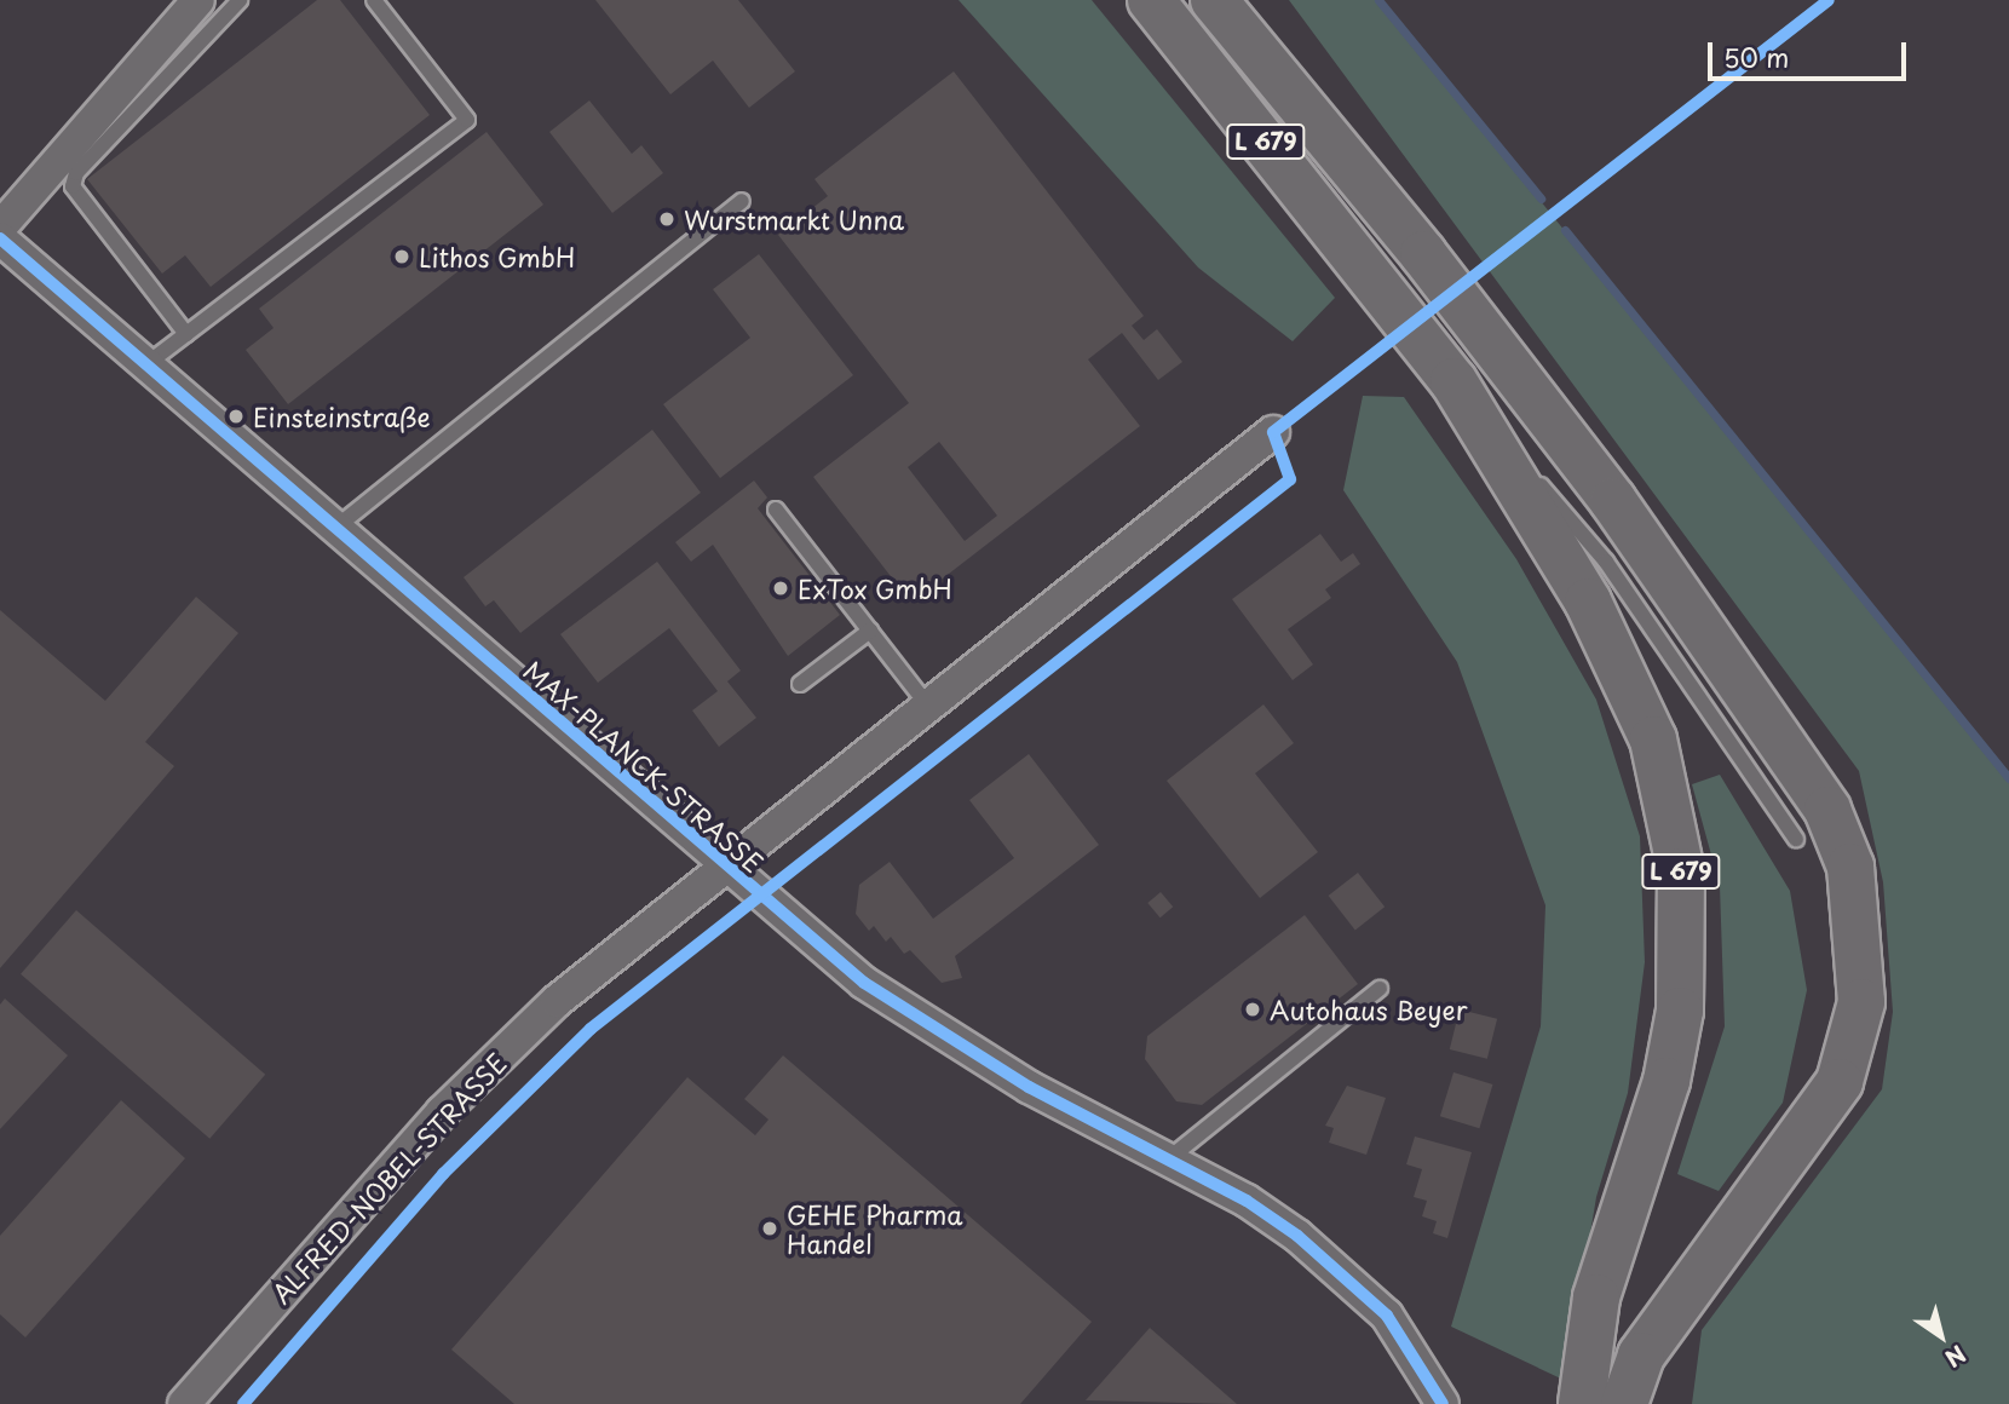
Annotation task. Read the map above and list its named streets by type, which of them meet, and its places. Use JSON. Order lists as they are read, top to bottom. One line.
{"streets":{"highway":["L 679"],"street":["MAX-PLANCK-STRASSE","ALFRED-NOBEL-STRASSE"]},"crossings":[["MAX-PLANCK-STRASSE","ALFRED-NOBEL-STRASSE"]],"places":["Wurstmarkt Unna","Lithos GmbH","Einsteinstraße","ExTox GmbH","Autohaus Beyer","GEHE Pharma Handel"],"scale_bar":"50 m","north":"bottom right"}
